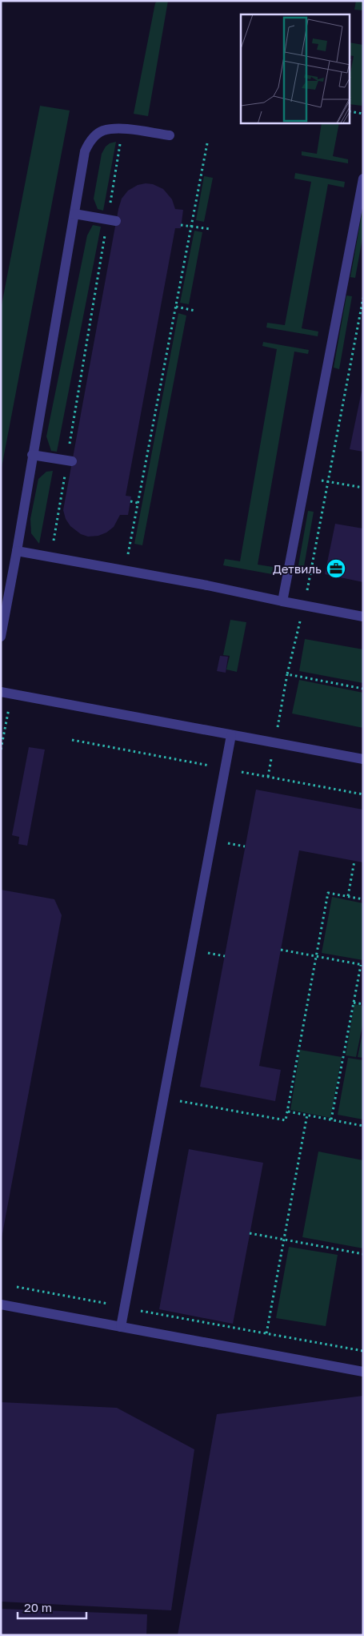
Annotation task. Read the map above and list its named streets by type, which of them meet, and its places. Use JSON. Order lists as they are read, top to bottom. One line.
{"places":{"office":["Детвиль"]},"scale_bar":"20 m"}
